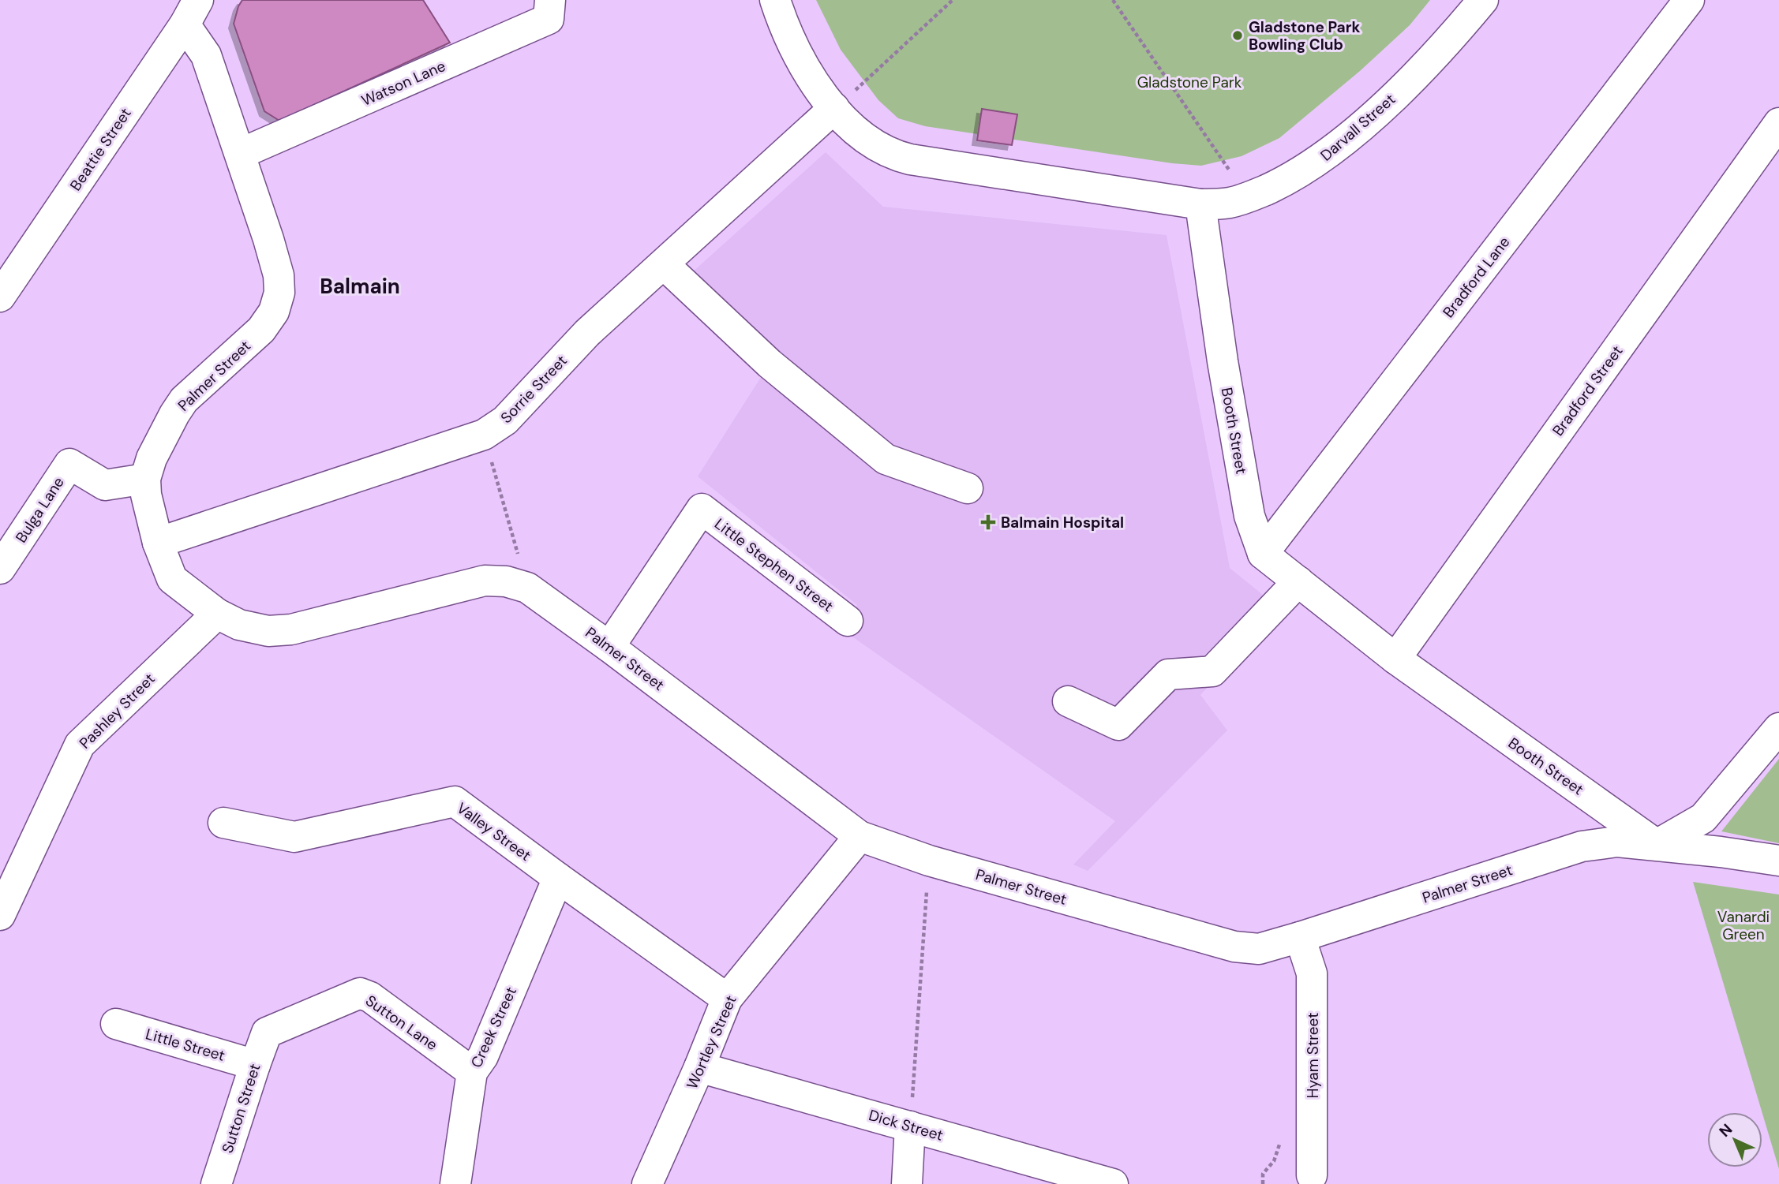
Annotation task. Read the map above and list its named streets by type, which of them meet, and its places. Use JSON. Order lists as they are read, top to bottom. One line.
{"streets":{"street":["Watson Lane","Darvall Street","Beattie Street","Bradford Lane","Palmer Street","Sorrie Street","Bradford Street","Booth Street","Bulga Lane","Little Stephen Street","Pashley Street","Valley Street","Sutton Lane","Creek Street","Wortley Street","Little Street","Hyam Street","Sutton Street","Dick Street"]},"crossings":[["Watson Lane","Palmer Street"],["Darvall Street","Booth Street"],["Beattie Street","Palmer Street"],["Bradford Lane","Booth Street"],["Palmer Street","Sorrie Street"],["Palmer Street","Booth Street"],["Palmer Street","Bulga Lane"],["Palmer Street","Little Stephen Street"],["Palmer Street","Pashley Street"],["Palmer Street","Wortley Street"],["Palmer Street","Hyam Street"],["Bradford Street","Booth Street"],["Valley Street","Creek Street"],["Valley Street","Wortley Street"],["Sutton Lane","Creek Street"],["Sutton Lane","Sutton Street"],["Wortley Street","Dick Street"],["Little Street","Sutton Street"]],"districts":["Balmain"],"parks":["Gladstone Park","Vanardi Green"],"places":{"other":["Gladstone Park Bowling Club"],"health":["Balmain Hospital"]},"north":"top left"}
